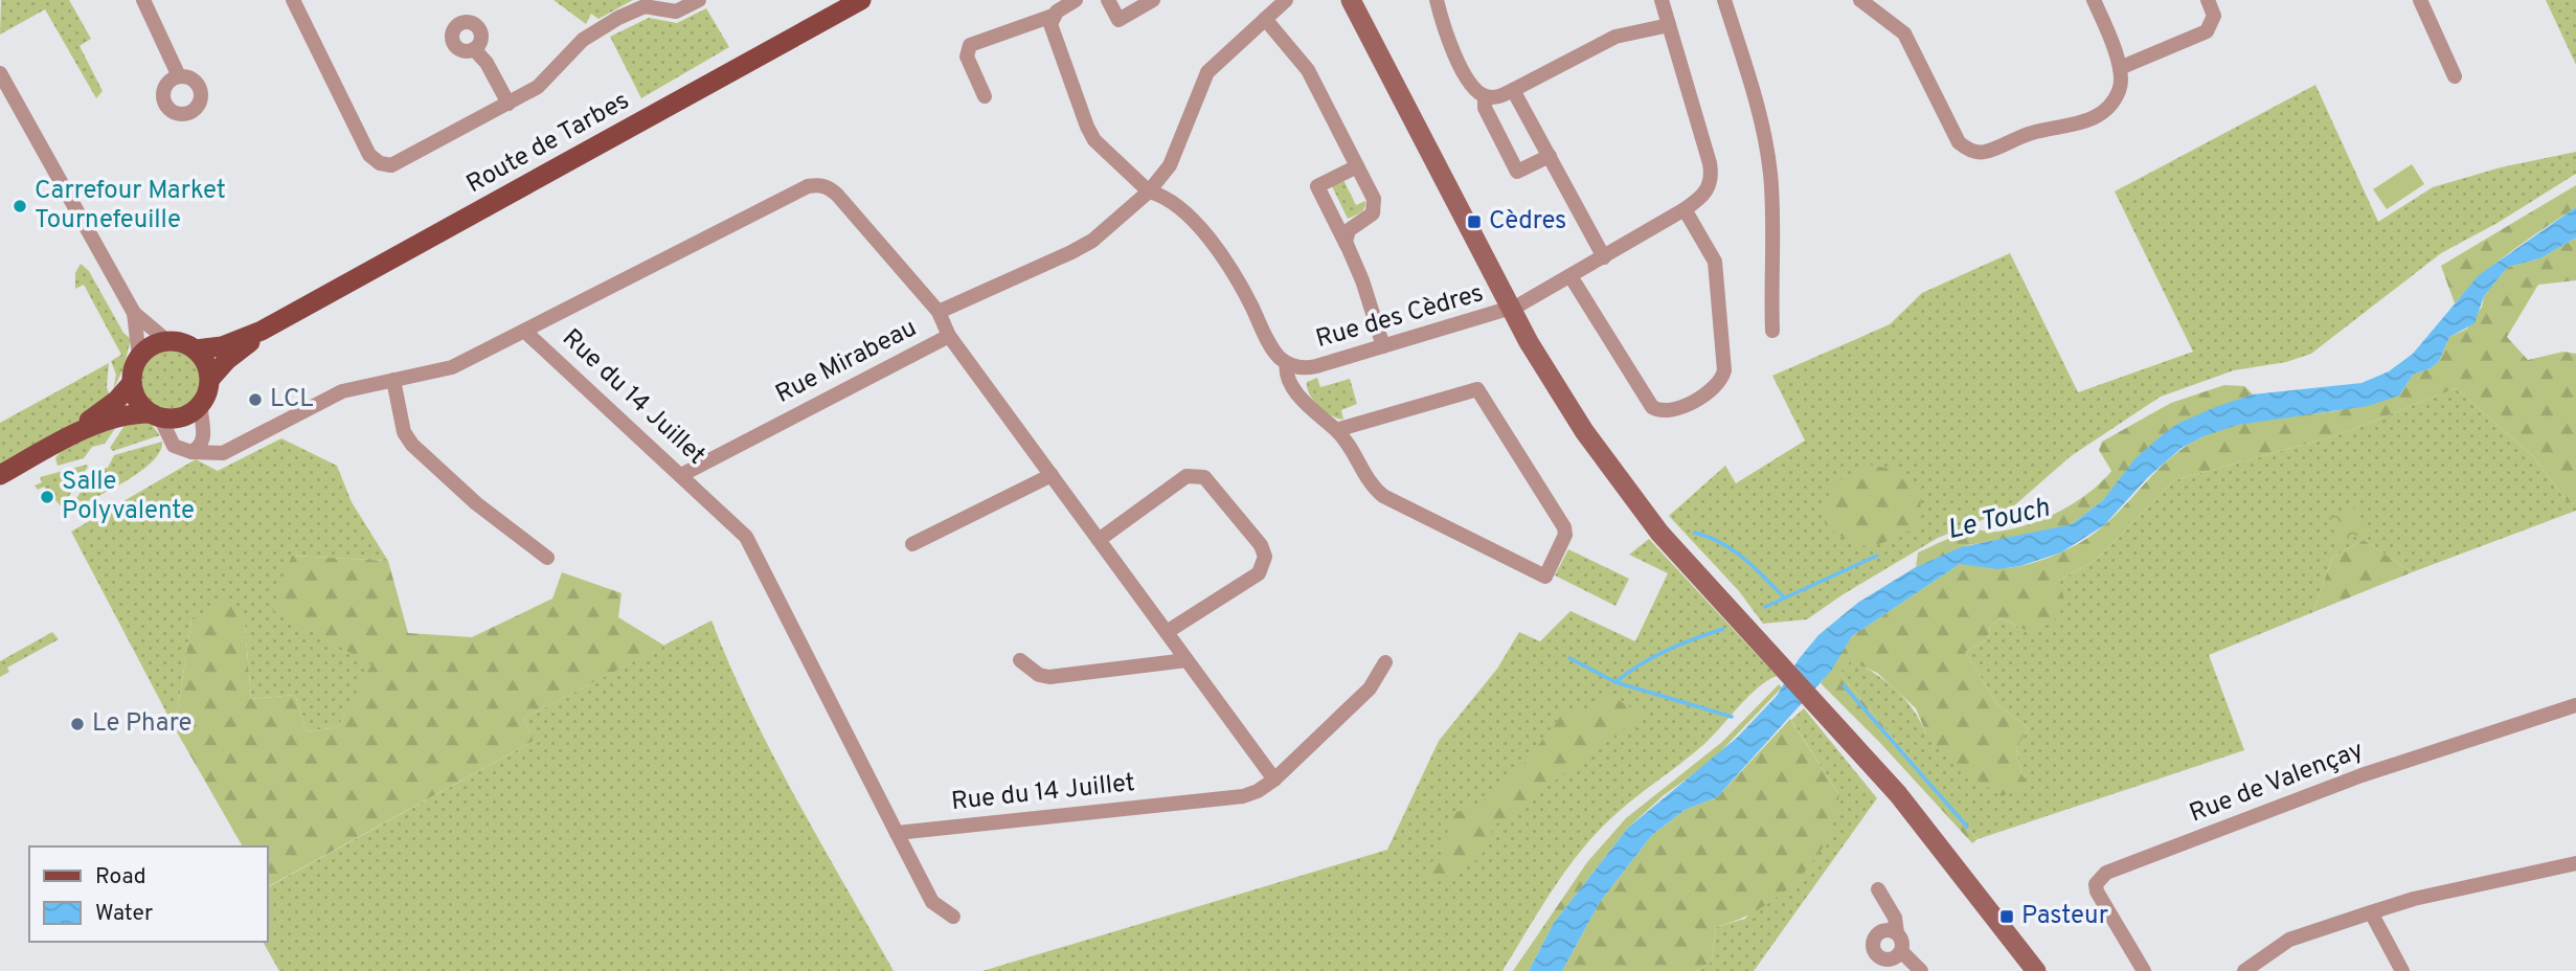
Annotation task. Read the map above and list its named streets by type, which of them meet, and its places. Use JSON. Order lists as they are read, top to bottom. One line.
{"streets":{"main road":["Route de Tarbes"],"street":["Rue des Cèdres","Rue Mirabeau","Rue du 14 Juillet","Rue de Valençay"]},"crossings":[["Rue des Cèdres","Rue Mirabeau"],["Rue Mirabeau","Rue du 14 Juillet"]],"water":["Le Touch"],"places":{"other":["Carrefour Market Tournefeuille","LCL","Salle Polyvalente","Le Phare"],"transit":["Cèdres","Pasteur"]},"legend":["Road","Water"]}
